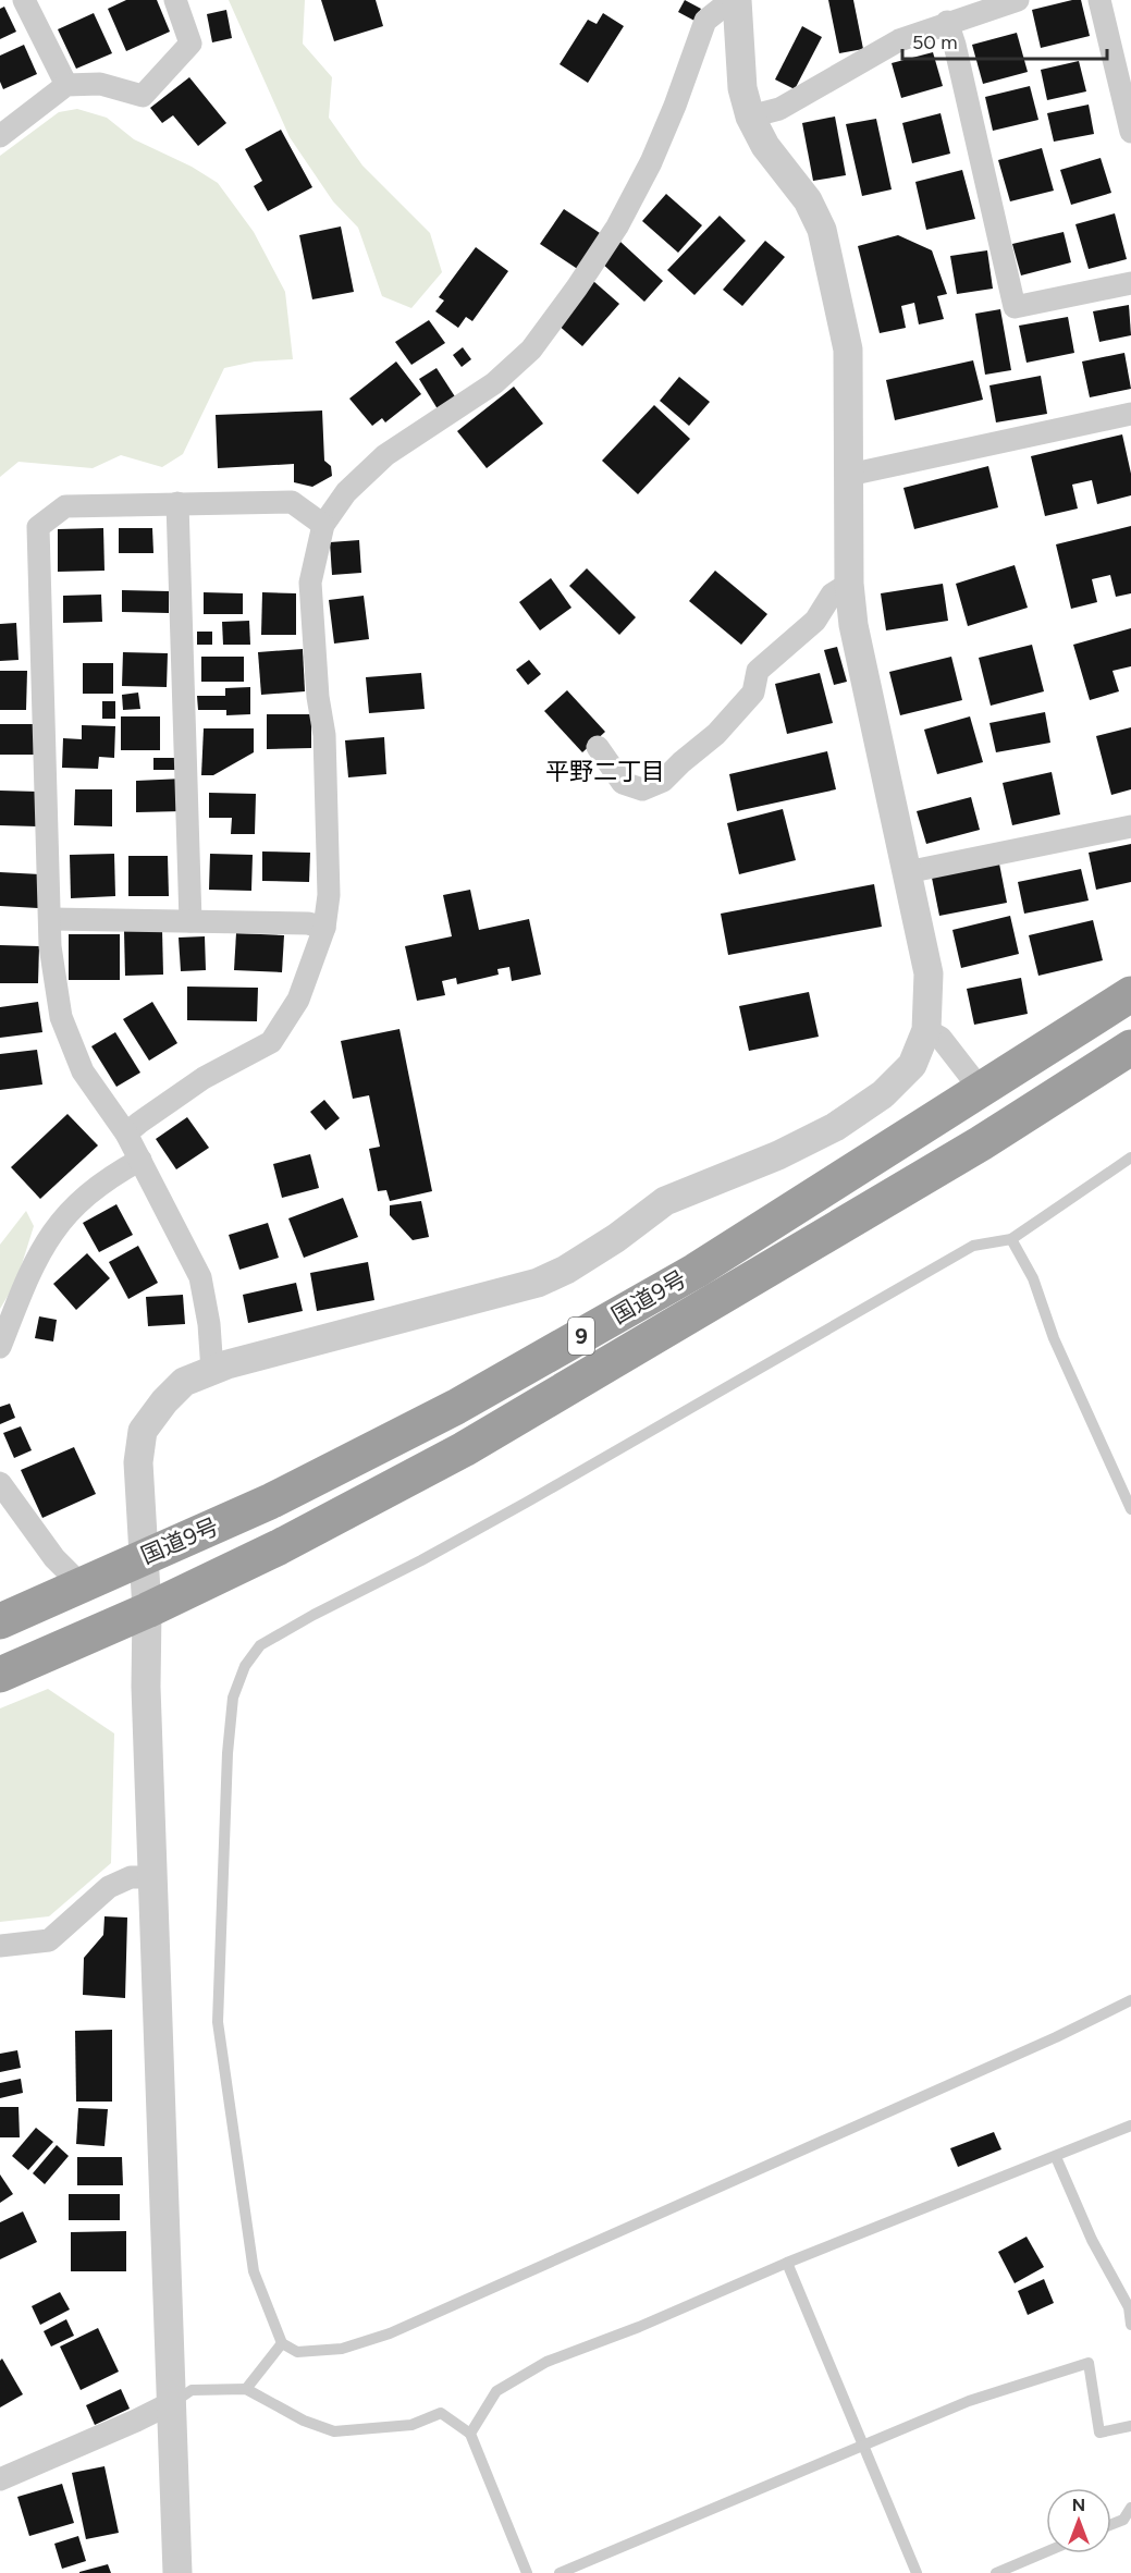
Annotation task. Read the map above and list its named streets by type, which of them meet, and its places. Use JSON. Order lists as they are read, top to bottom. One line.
{"streets":{"highway":["国道9号","9"]},"districts":["平野二丁目"],"scale_bar":"50 m","north":"top"}
